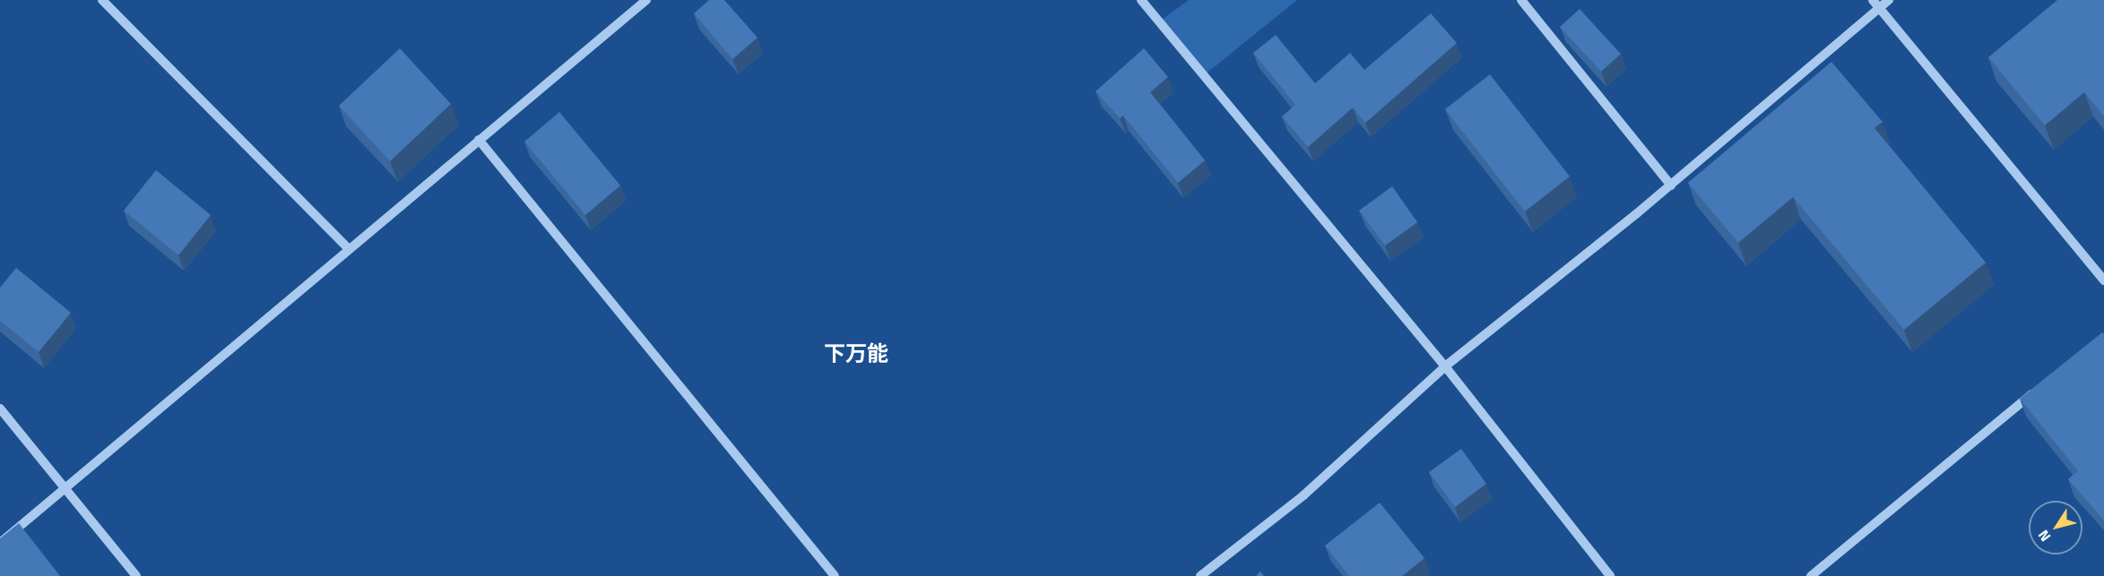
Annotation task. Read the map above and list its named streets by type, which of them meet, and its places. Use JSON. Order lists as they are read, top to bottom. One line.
{"districts":["下万能"],"north":"bottom left"}
